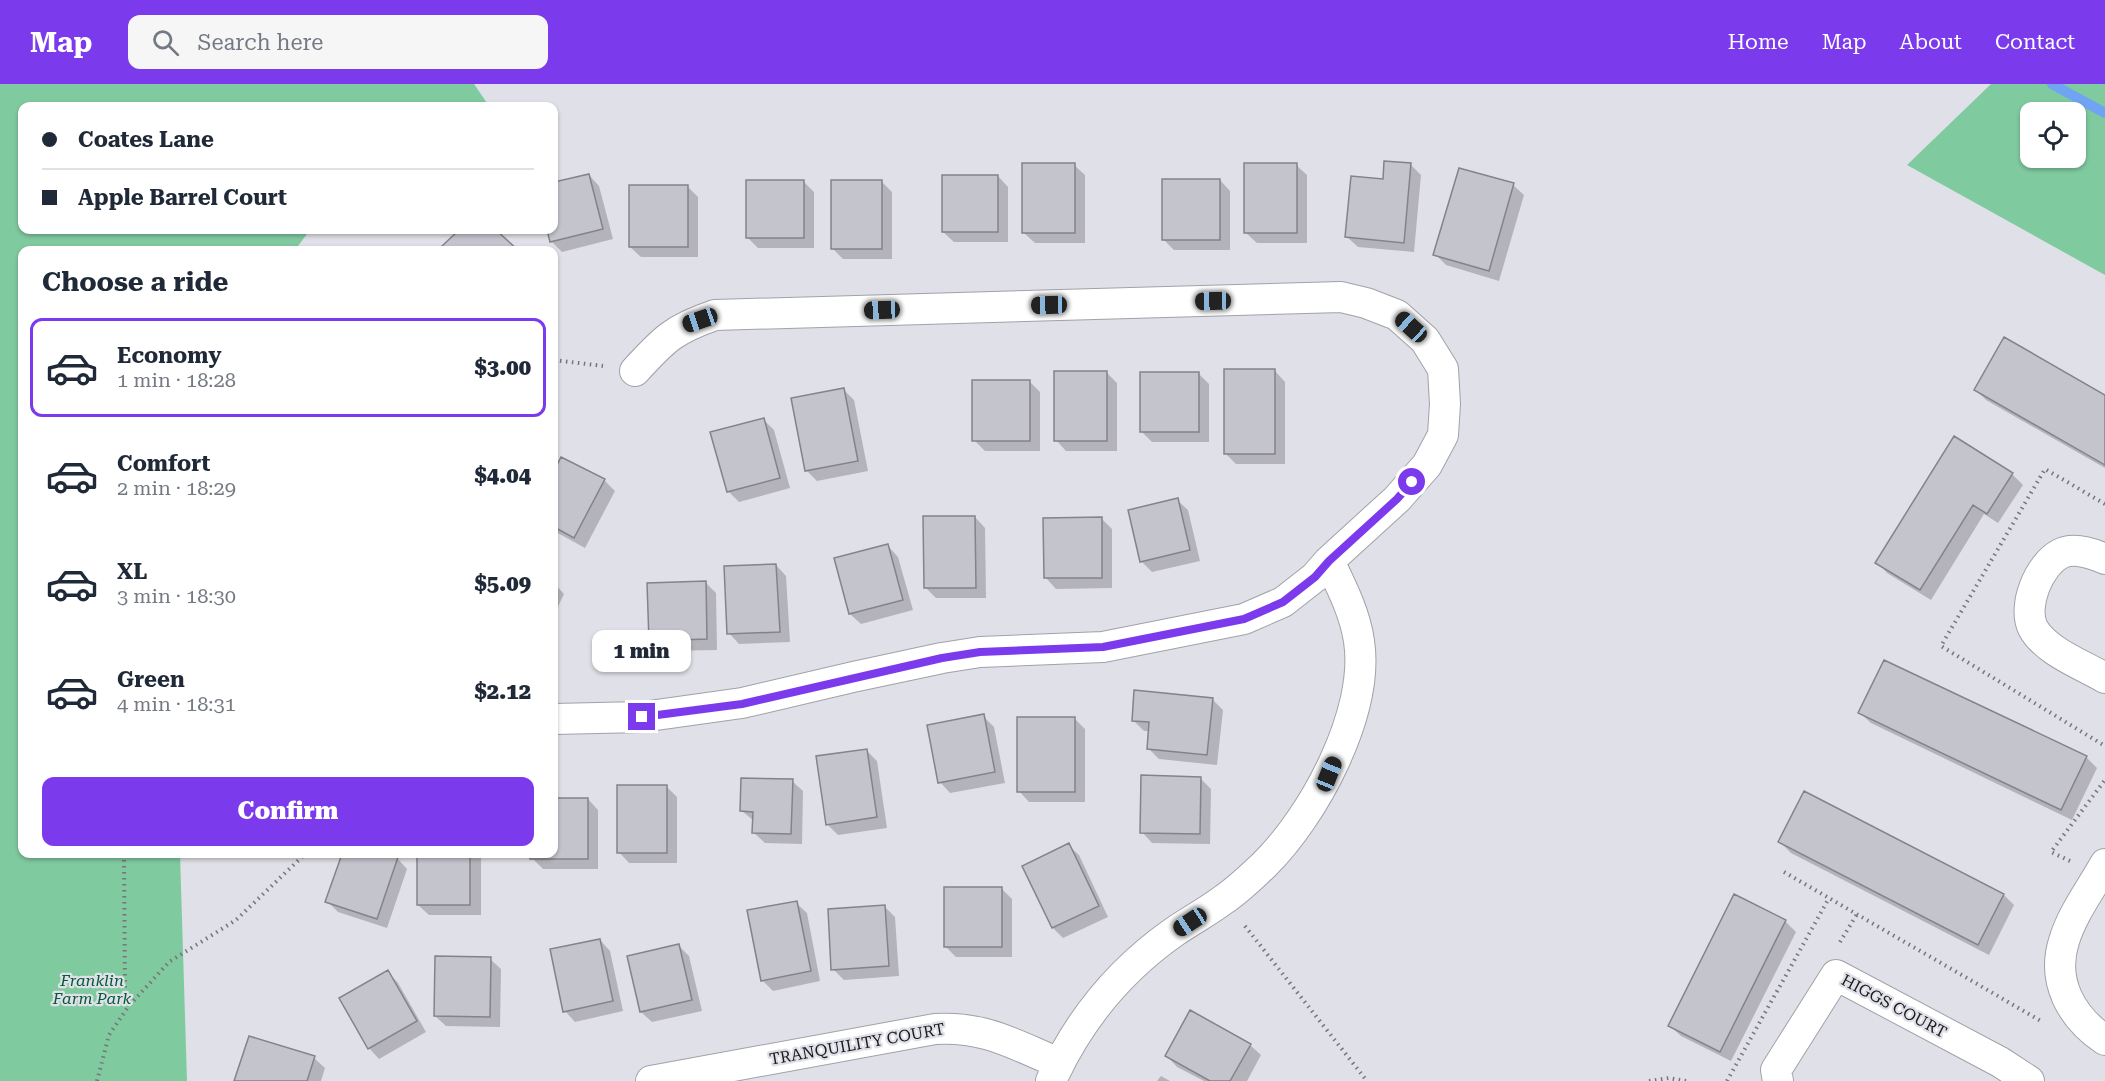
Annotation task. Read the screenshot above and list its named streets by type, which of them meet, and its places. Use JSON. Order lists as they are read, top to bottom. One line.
{"streets":{"street":["HIGGS COURT","TRANQUILITY COURT"]},"parks":["Franklin Farm Park"],"page":{"header":"Map","search":"Search here","nav":["Home","Map","About","Contact"],"banner":["Coates Lane","Apple Barrel Court"],"heading":"Choose a ride","list":[{"name":"Economy","note":"1 min · 18:28","value":"$3.00"},{"name":"Comfort","note":"2 min · 18:29","value":"$4.04"},{"name":"XL","note":"3 min · 18:30","value":"$5.09"},{"name":"Green","note":"4 min · 18:31","value":"$2.12"}],"bubble":"1 min","buttons":"Confirm"}}
